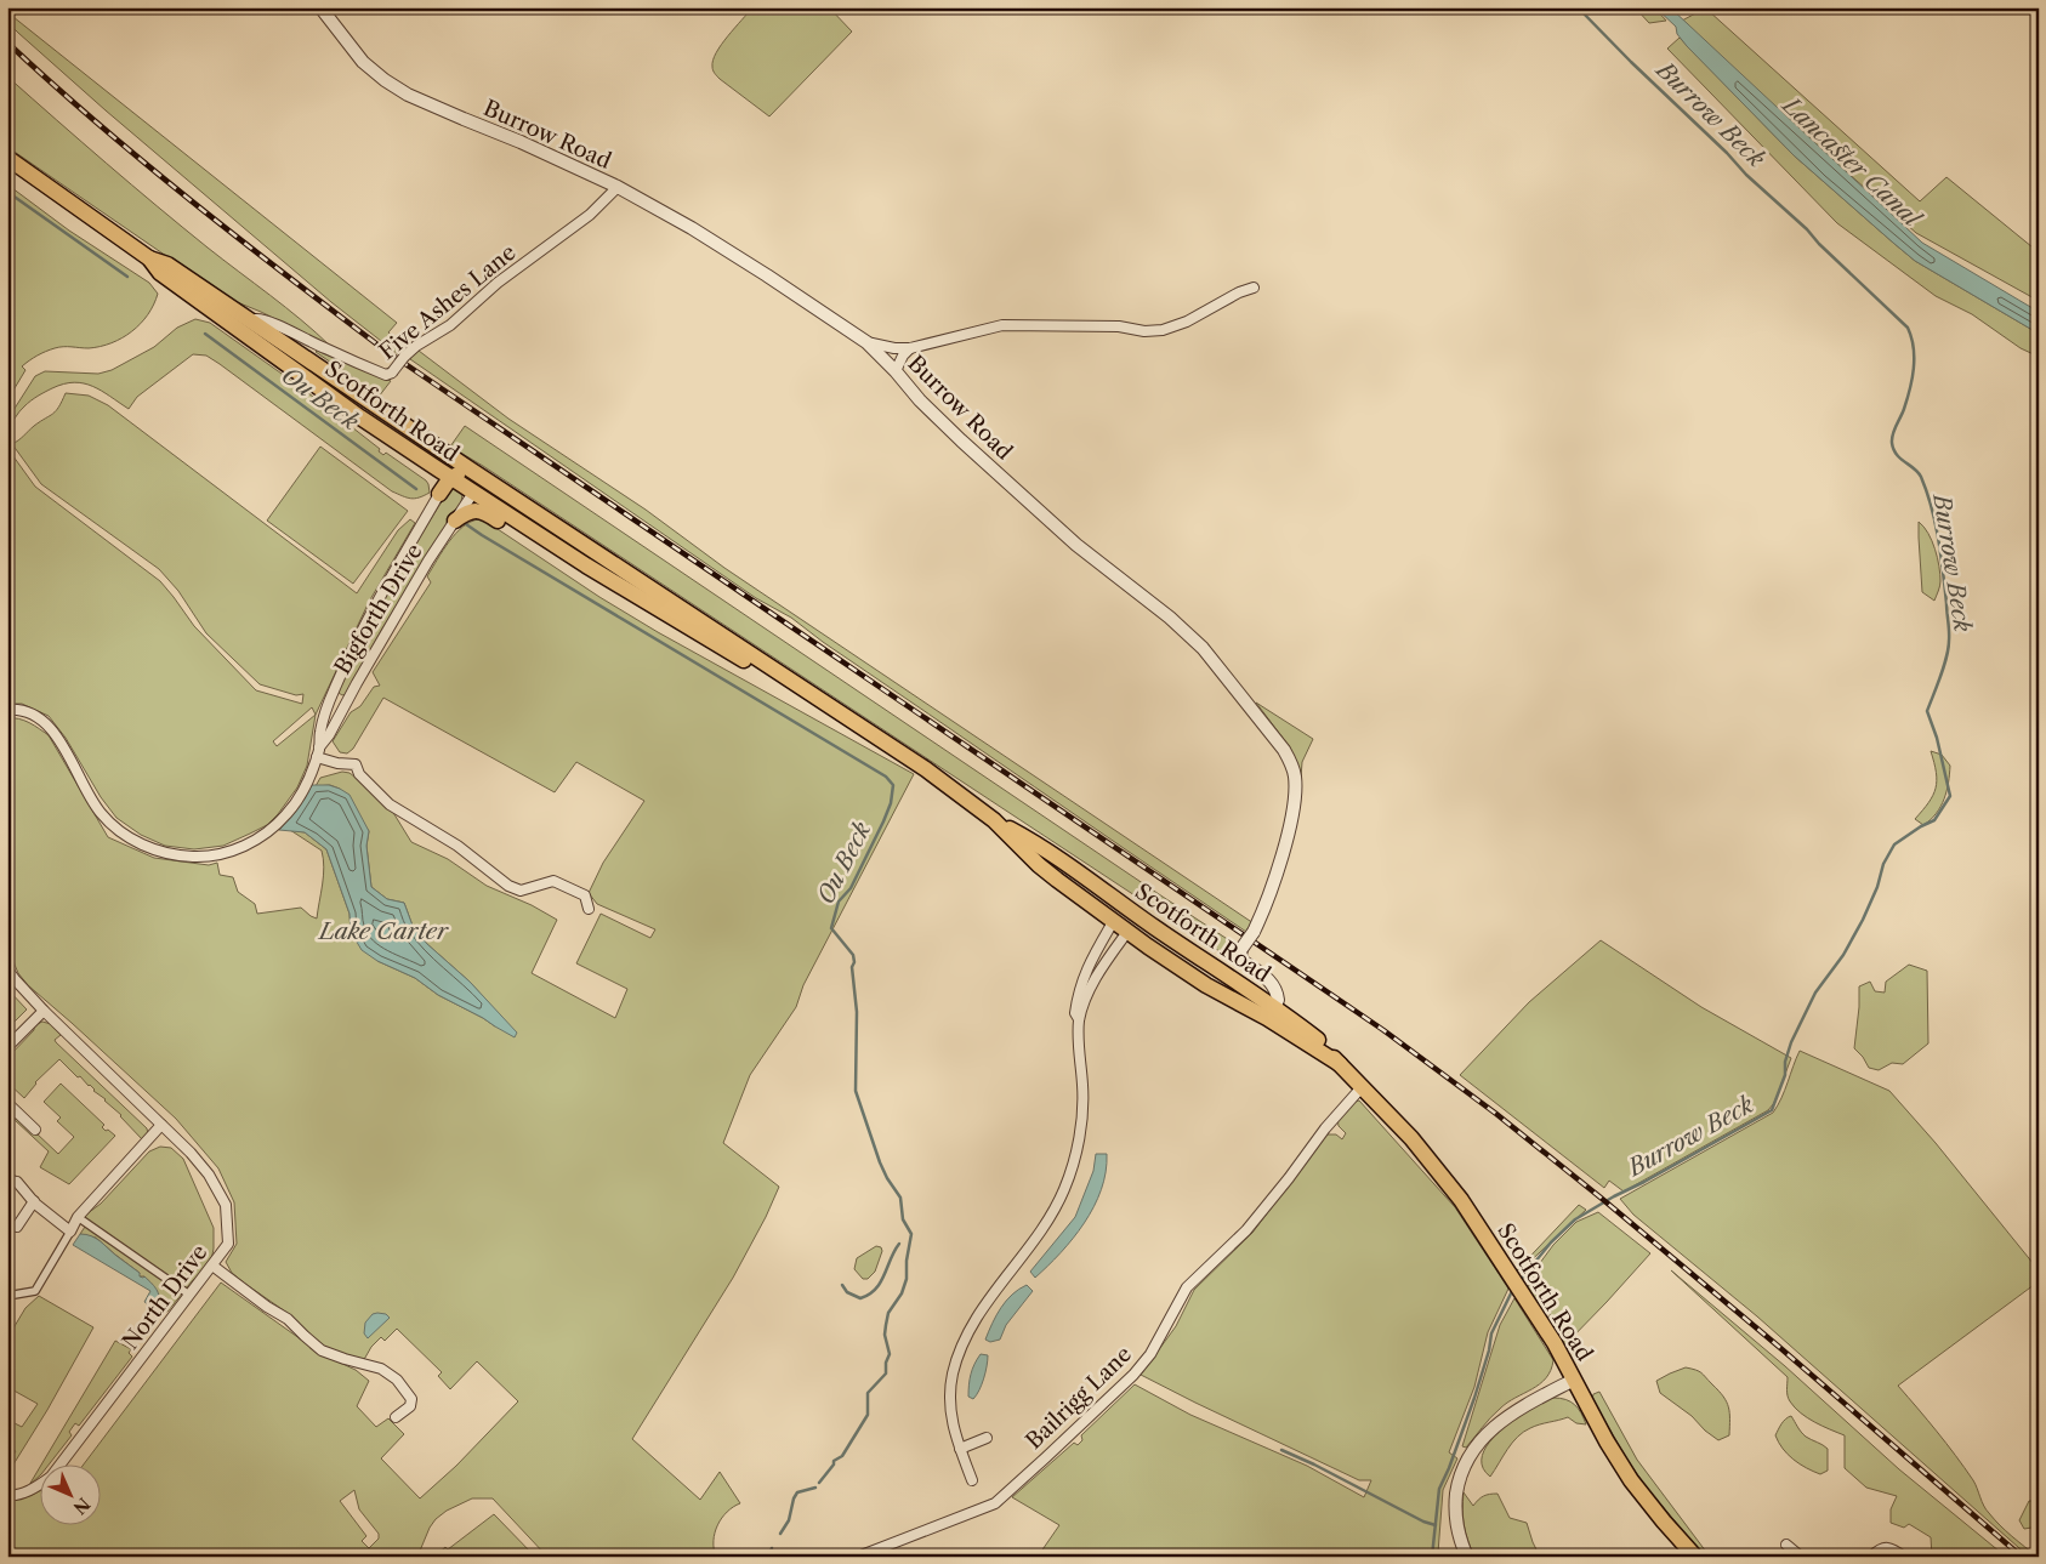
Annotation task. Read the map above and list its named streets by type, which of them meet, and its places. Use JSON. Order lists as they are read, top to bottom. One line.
{"streets":{"main road":["Scotforth Road"],"street":["Burrow Road","Five Ashes Lane","Bigforth Drive","North Drive","Bailrigg Lane"]},"crossings":[["Burrow Road","Five Ashes Lane"],["Burrow Road","Scotforth Road"],["Five Ashes Lane","Scotforth Road"],["Scotforth Road","Bigforth Drive"],["Scotforth Road","Bailrigg Lane"]],"water":["Burrow Beck","Lancaster Canal","Ou Beck","Lake Carter"],"north":"bottom right"}
